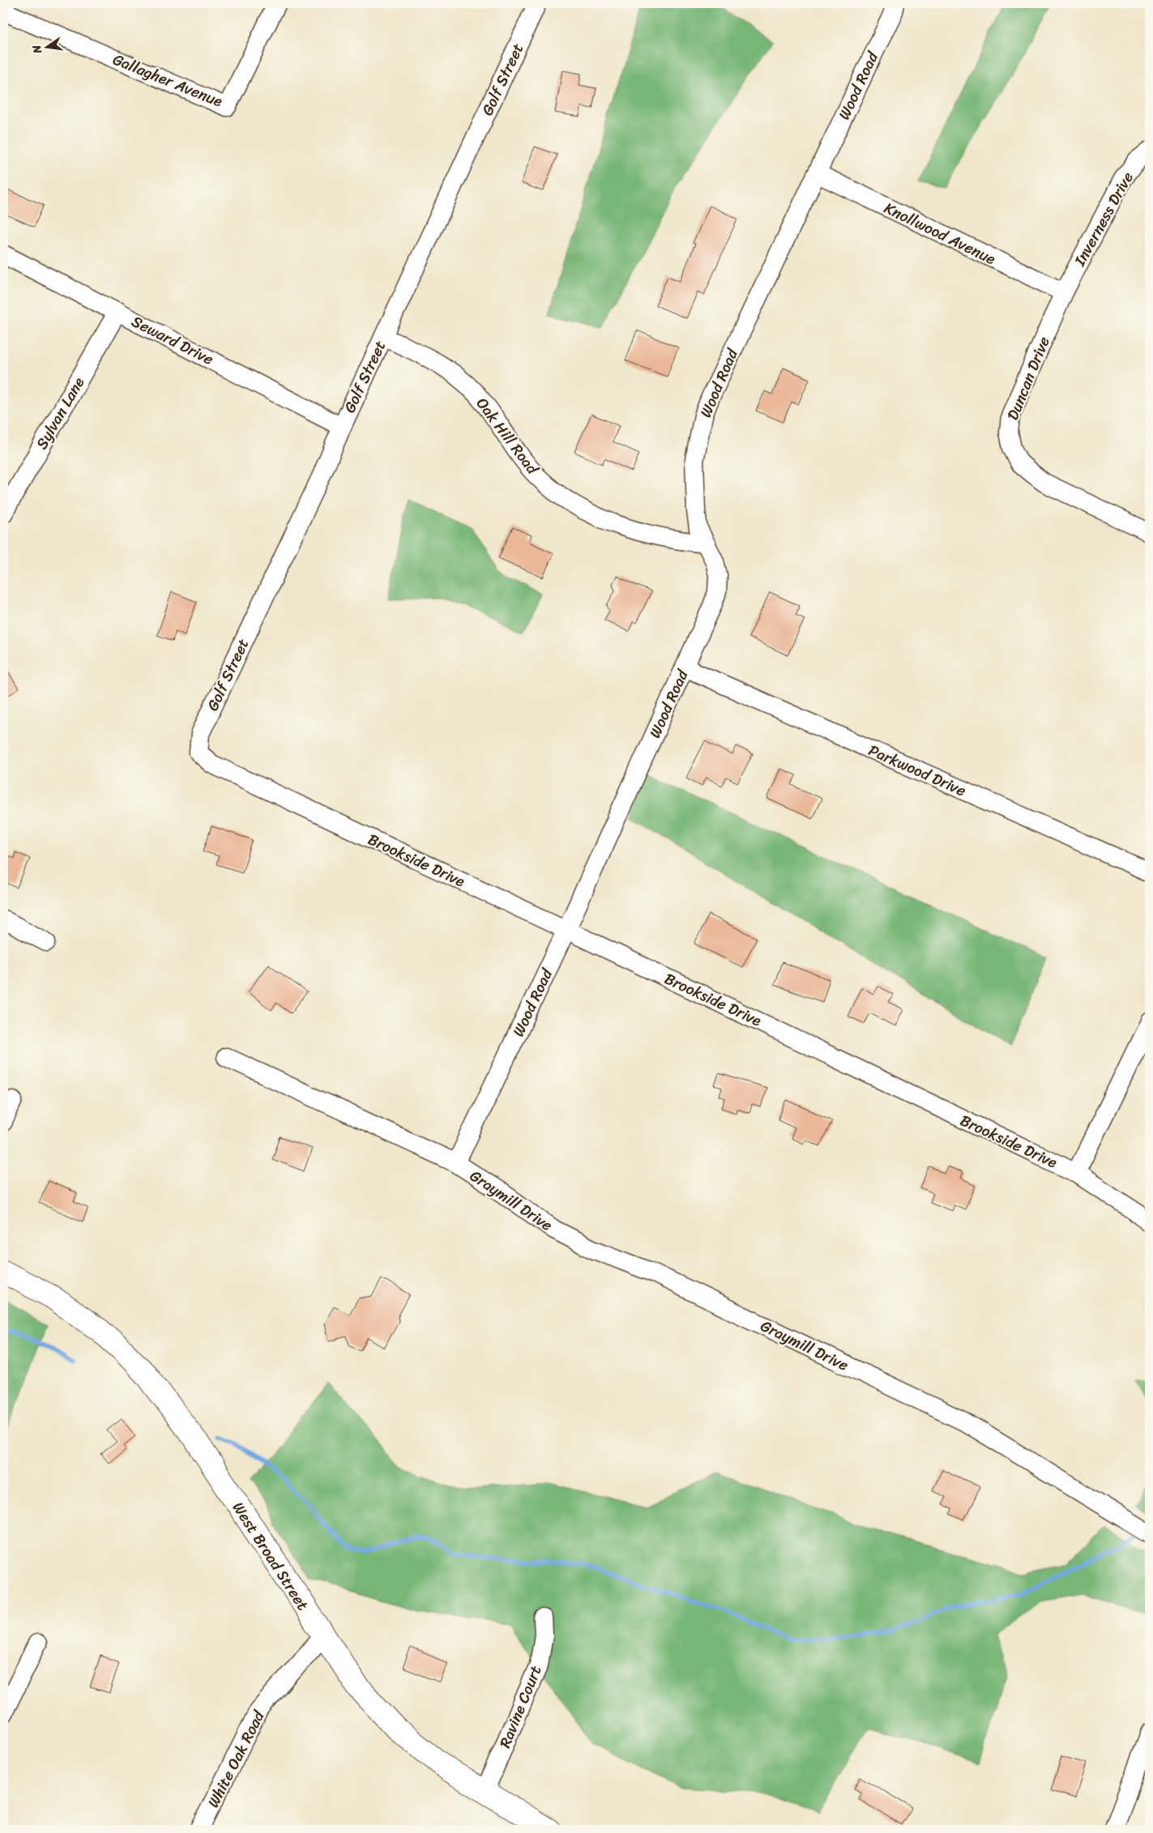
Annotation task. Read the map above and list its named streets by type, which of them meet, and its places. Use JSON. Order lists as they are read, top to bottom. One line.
{"streets":{"street":["Golf Street","Gallagher Avenue","Wood Road","Inverness Drive","Knollwood Avenue","Seward Drive","Duncan Drive","Sylvan Lane","Oak Hill Road","Parkwood Drive","Brookside Drive","Graymill Drive","West Broad Street","Ravine Court","White Oak Road"]},"crossings":[["Golf Street","Seward Drive"],["Golf Street","Oak Hill Road"],["Golf Street","Brookside Drive"],["Wood Road","Knollwood Avenue"],["Wood Road","Oak Hill Road"],["Wood Road","Parkwood Drive"],["Wood Road","Brookside Drive"],["Wood Road","Graymill Drive"],["Inverness Drive","Knollwood Avenue"],["Inverness Drive","Duncan Drive"],["Knollwood Avenue","Duncan Drive"],["Seward Drive","Sylvan Lane"],["West Broad Street","Ravine Court"],["West Broad Street","White Oak Road"]],"north":"left"}
